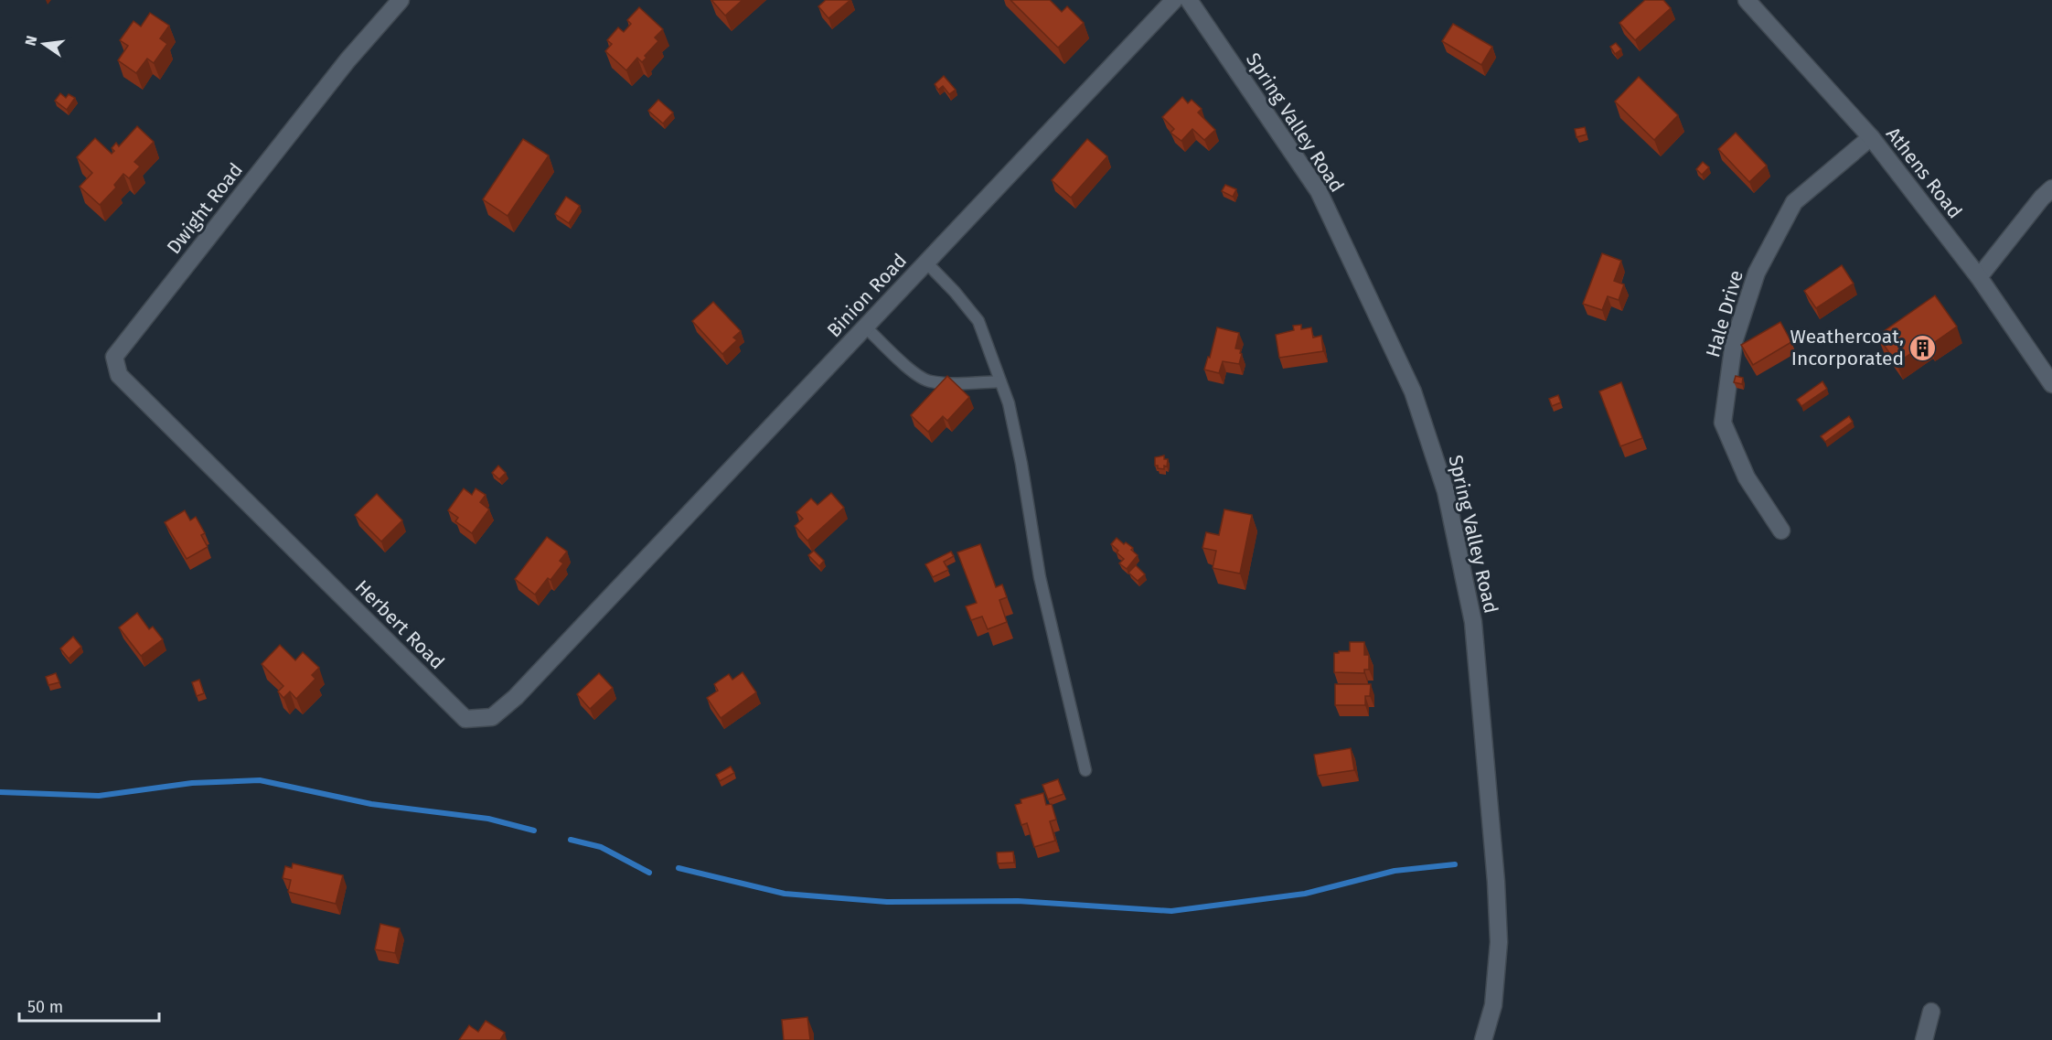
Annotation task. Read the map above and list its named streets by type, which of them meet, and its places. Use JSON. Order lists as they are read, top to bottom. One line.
{"streets":{"street":["Spring Valley Road","Athens Road","Dwight Road","Binion Road","Hale Drive","Herbert Road"]},"crossings":[["Athens Road","Hale Drive"],["Dwight Road","Herbert Road"],["Binion Road","Herbert Road"]],"places":{"building":["Weathercoat, Incorporated"]},"scale_bar":"50 m","north":"left"}
